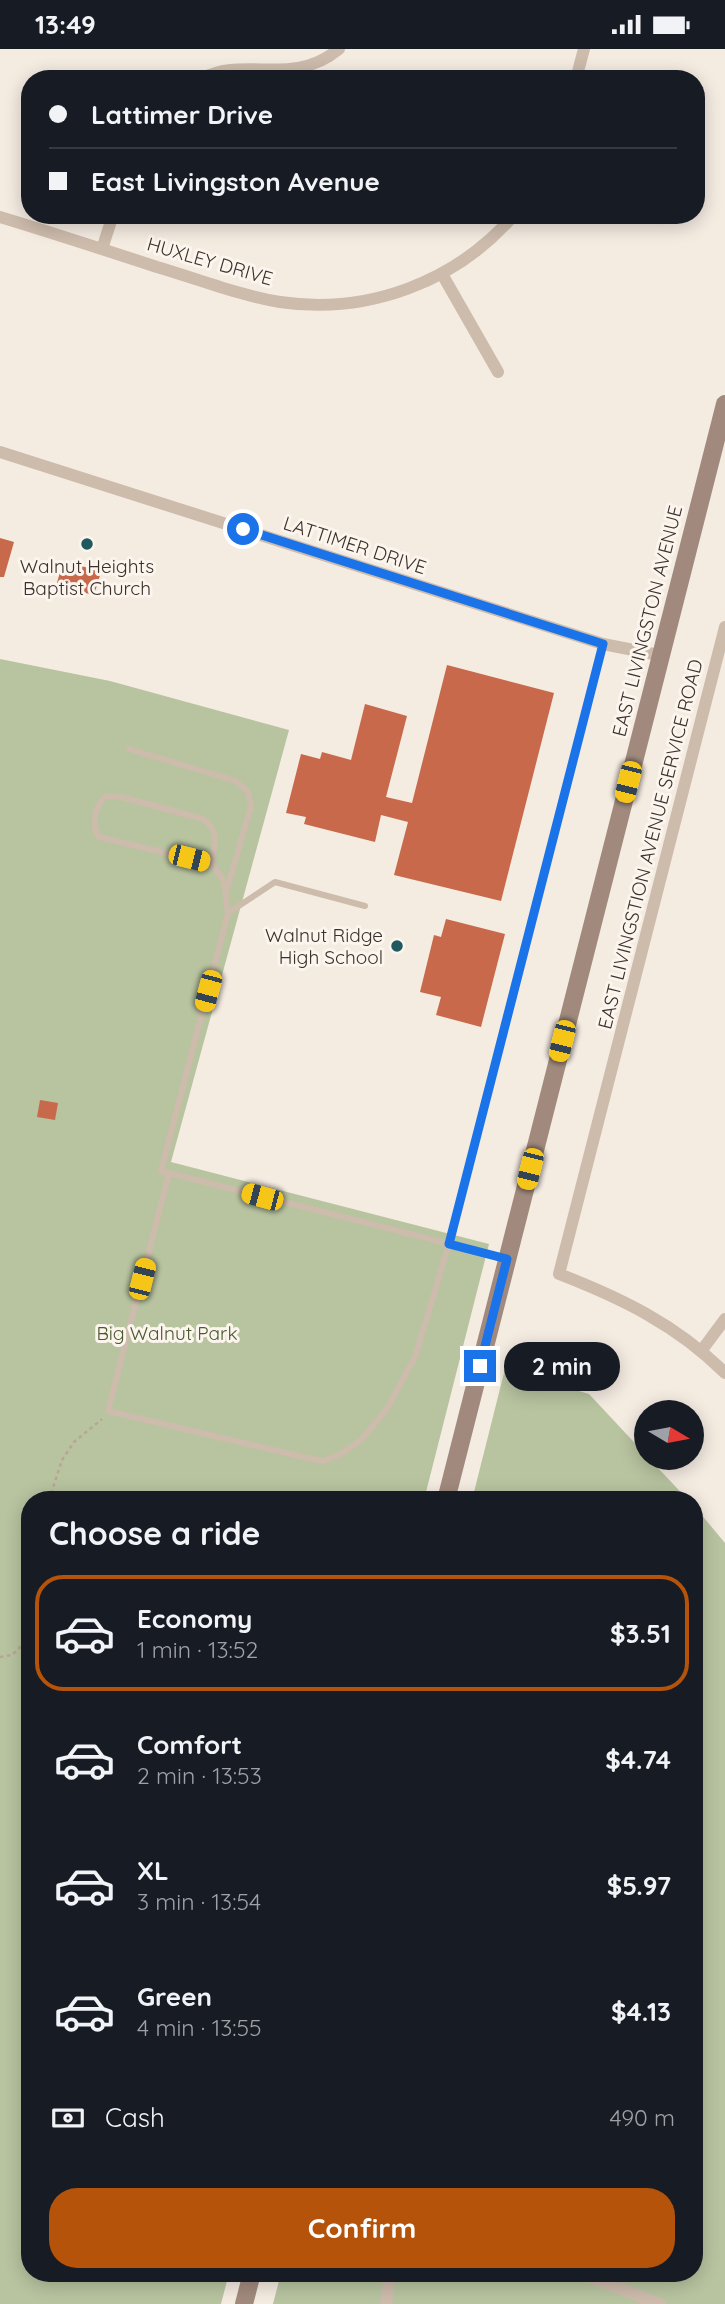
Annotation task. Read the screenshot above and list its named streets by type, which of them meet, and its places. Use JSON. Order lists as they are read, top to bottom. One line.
{"streets":{"main road":["EAST LIVINGSTON AVENUE"],"street":["HUXLEY DRIVE","LATTIMER DRIVE","EAST LIVINGSTION AVENUE SERVICE ROAD"]},"crossings":[["LATTIMER DRIVE","EAST LIVINGSTON AVENUE"]],"parks":["Big Walnut Park"],"places":["Walnut Heights Baptist Church","Walnut Ridge High School"],"north":"right","page":{"status":"13:49","banner":["Lattimer Drive","East Livingston Avenue"],"bubble":"2 min","heading":"Choose a ride","list":[{"name":"Economy","note":"1 min · 13:52","value":"$3.51"},{"name":"Comfort","note":"2 min · 13:53","value":"$4.74"},{"name":"XL","note":"3 min · 13:54","value":"$5.97"},{"name":"Green","note":"4 min · 13:55","value":"$4.13"}],"pay":["Cash","490 m"],"buttons":"Confirm"}}
